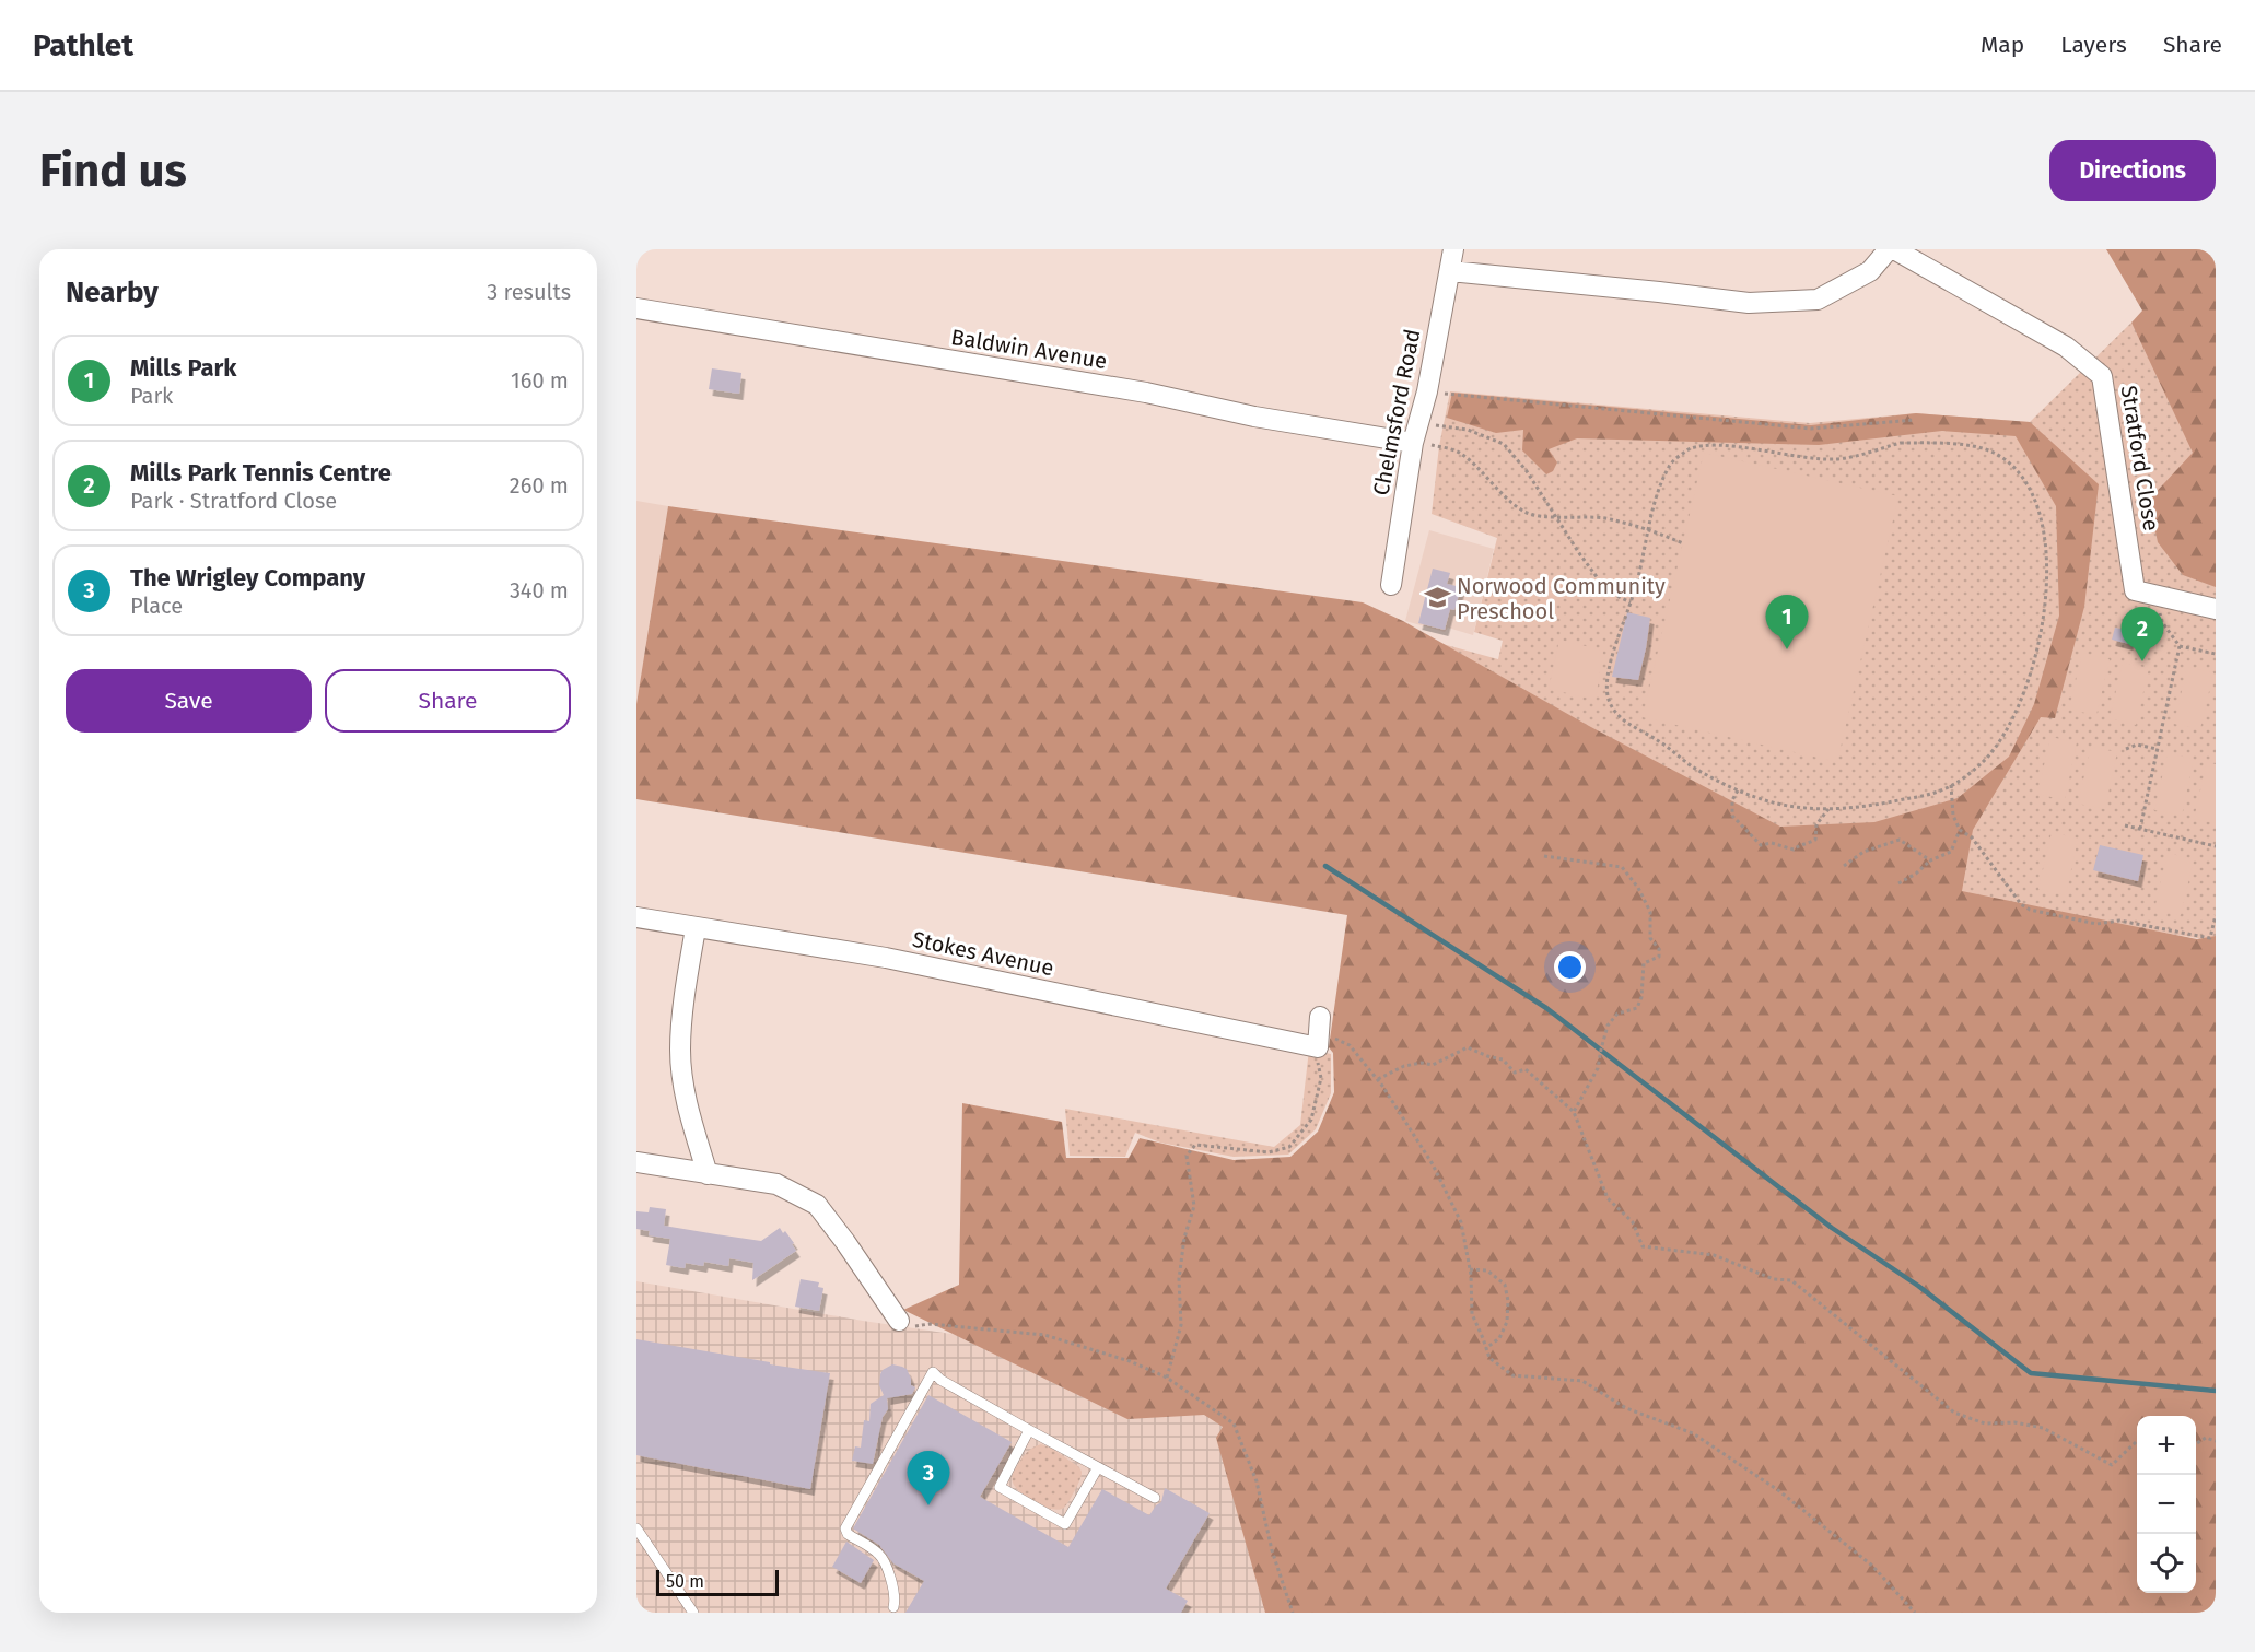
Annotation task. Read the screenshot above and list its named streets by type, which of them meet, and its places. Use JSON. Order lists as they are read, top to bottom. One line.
{"streets":{"street":["Baldwin Avenue","Chelmsford Road","Stratford Close","Stokes Avenue"]},"crossings":[["Baldwin Avenue","Chelmsford Road"]],"places":{"school or university":["Norwood Community Preschool"]},"scale_bar":"50 m","page":{"header":"Pathlet","nav":["Map","Layers","Share"],"buttons":["Directions",["Save","Share"]],"title":"Find us","heading":["Nearby","3 results"],"list":[{"mark":"1","name":"Mills Park","note":"Park","value":"160 m"},{"mark":"2","name":"Mills Park Tennis Centre","note":"Park · Stratford Close","value":"260 m"},{"mark":"3","name":"The Wrigley Company","note":"Place","value":"340 m"}],"pins":["1","2","3"],"map_buttons":["+","−"],"scale":"50 m"}}
